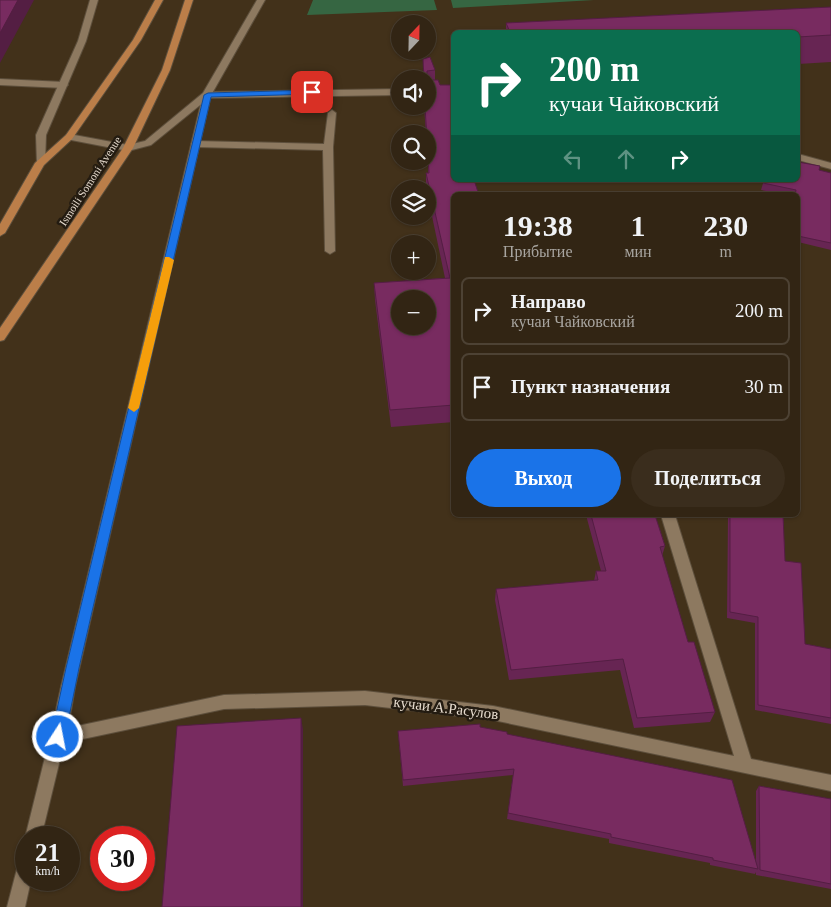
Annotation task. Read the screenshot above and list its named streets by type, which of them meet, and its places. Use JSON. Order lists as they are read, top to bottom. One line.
{"streets":{"main road":["Ismoili Somoni Avenue"],"street":["кучаи А.Расулов"]},"north":"top","page":{"map_buttons":["+","−"],"turn":["200 m","кучаи Чайковский"],"eta":["19:38","Прибытие","1","мин","230","m"],"list":[{"name":"Направо","note":"кучаи Чайковский","value":"200 m"},{"name":"Пункт назначения","value":"30 m"}],"buttons":["Выход","Поделиться"],"speed":"21 km/h","limit":"30"}}
